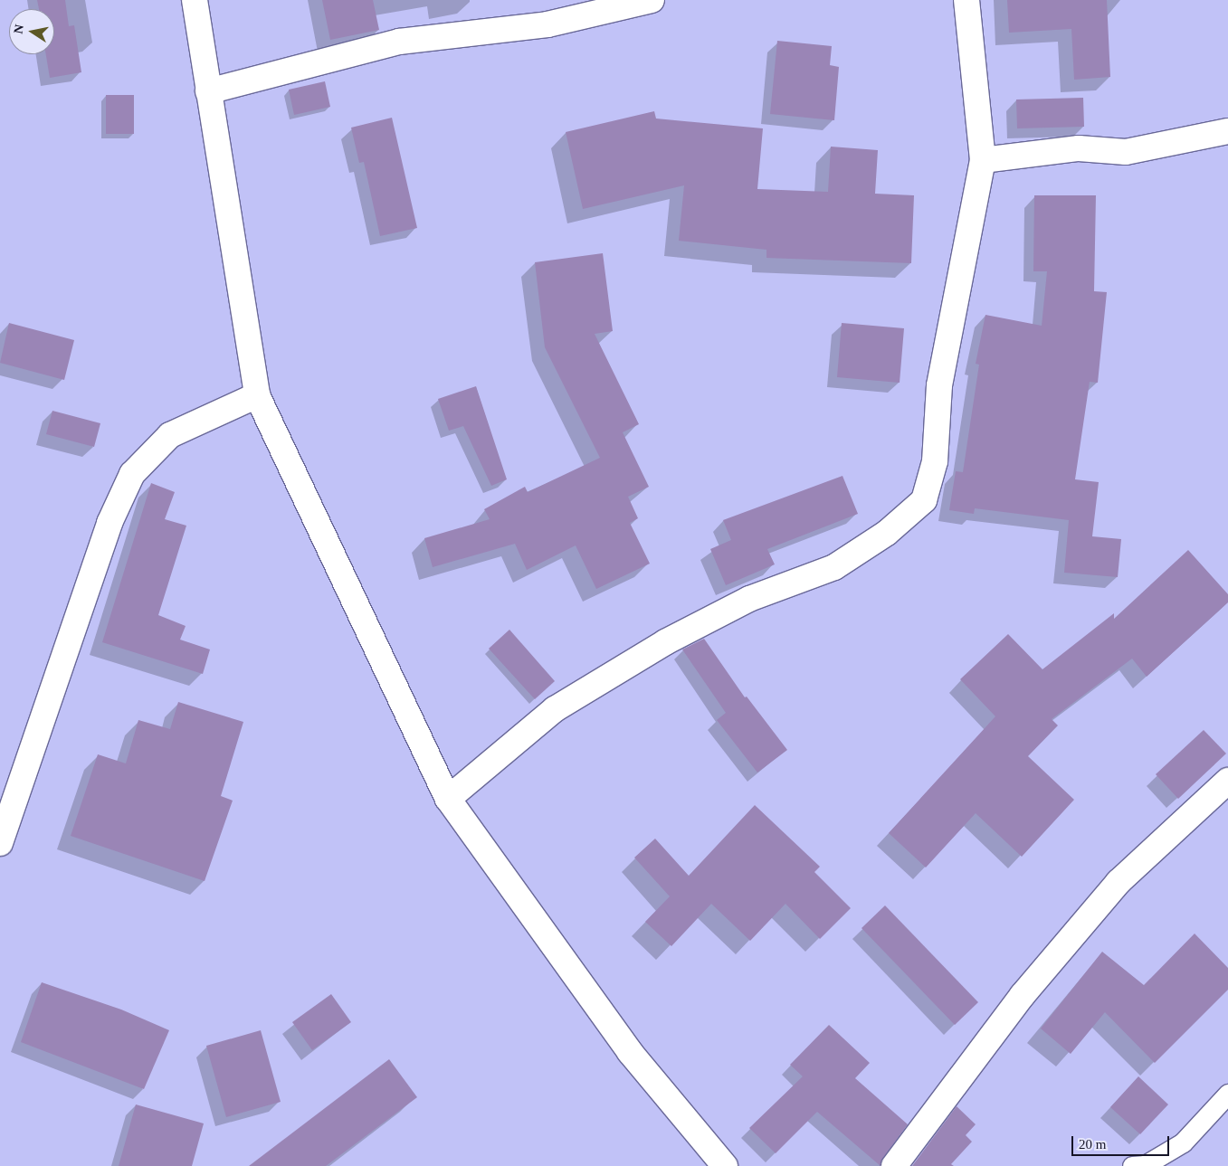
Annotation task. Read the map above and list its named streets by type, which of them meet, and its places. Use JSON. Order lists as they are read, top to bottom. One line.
{"scale_bar":"20 m","north":"left"}
